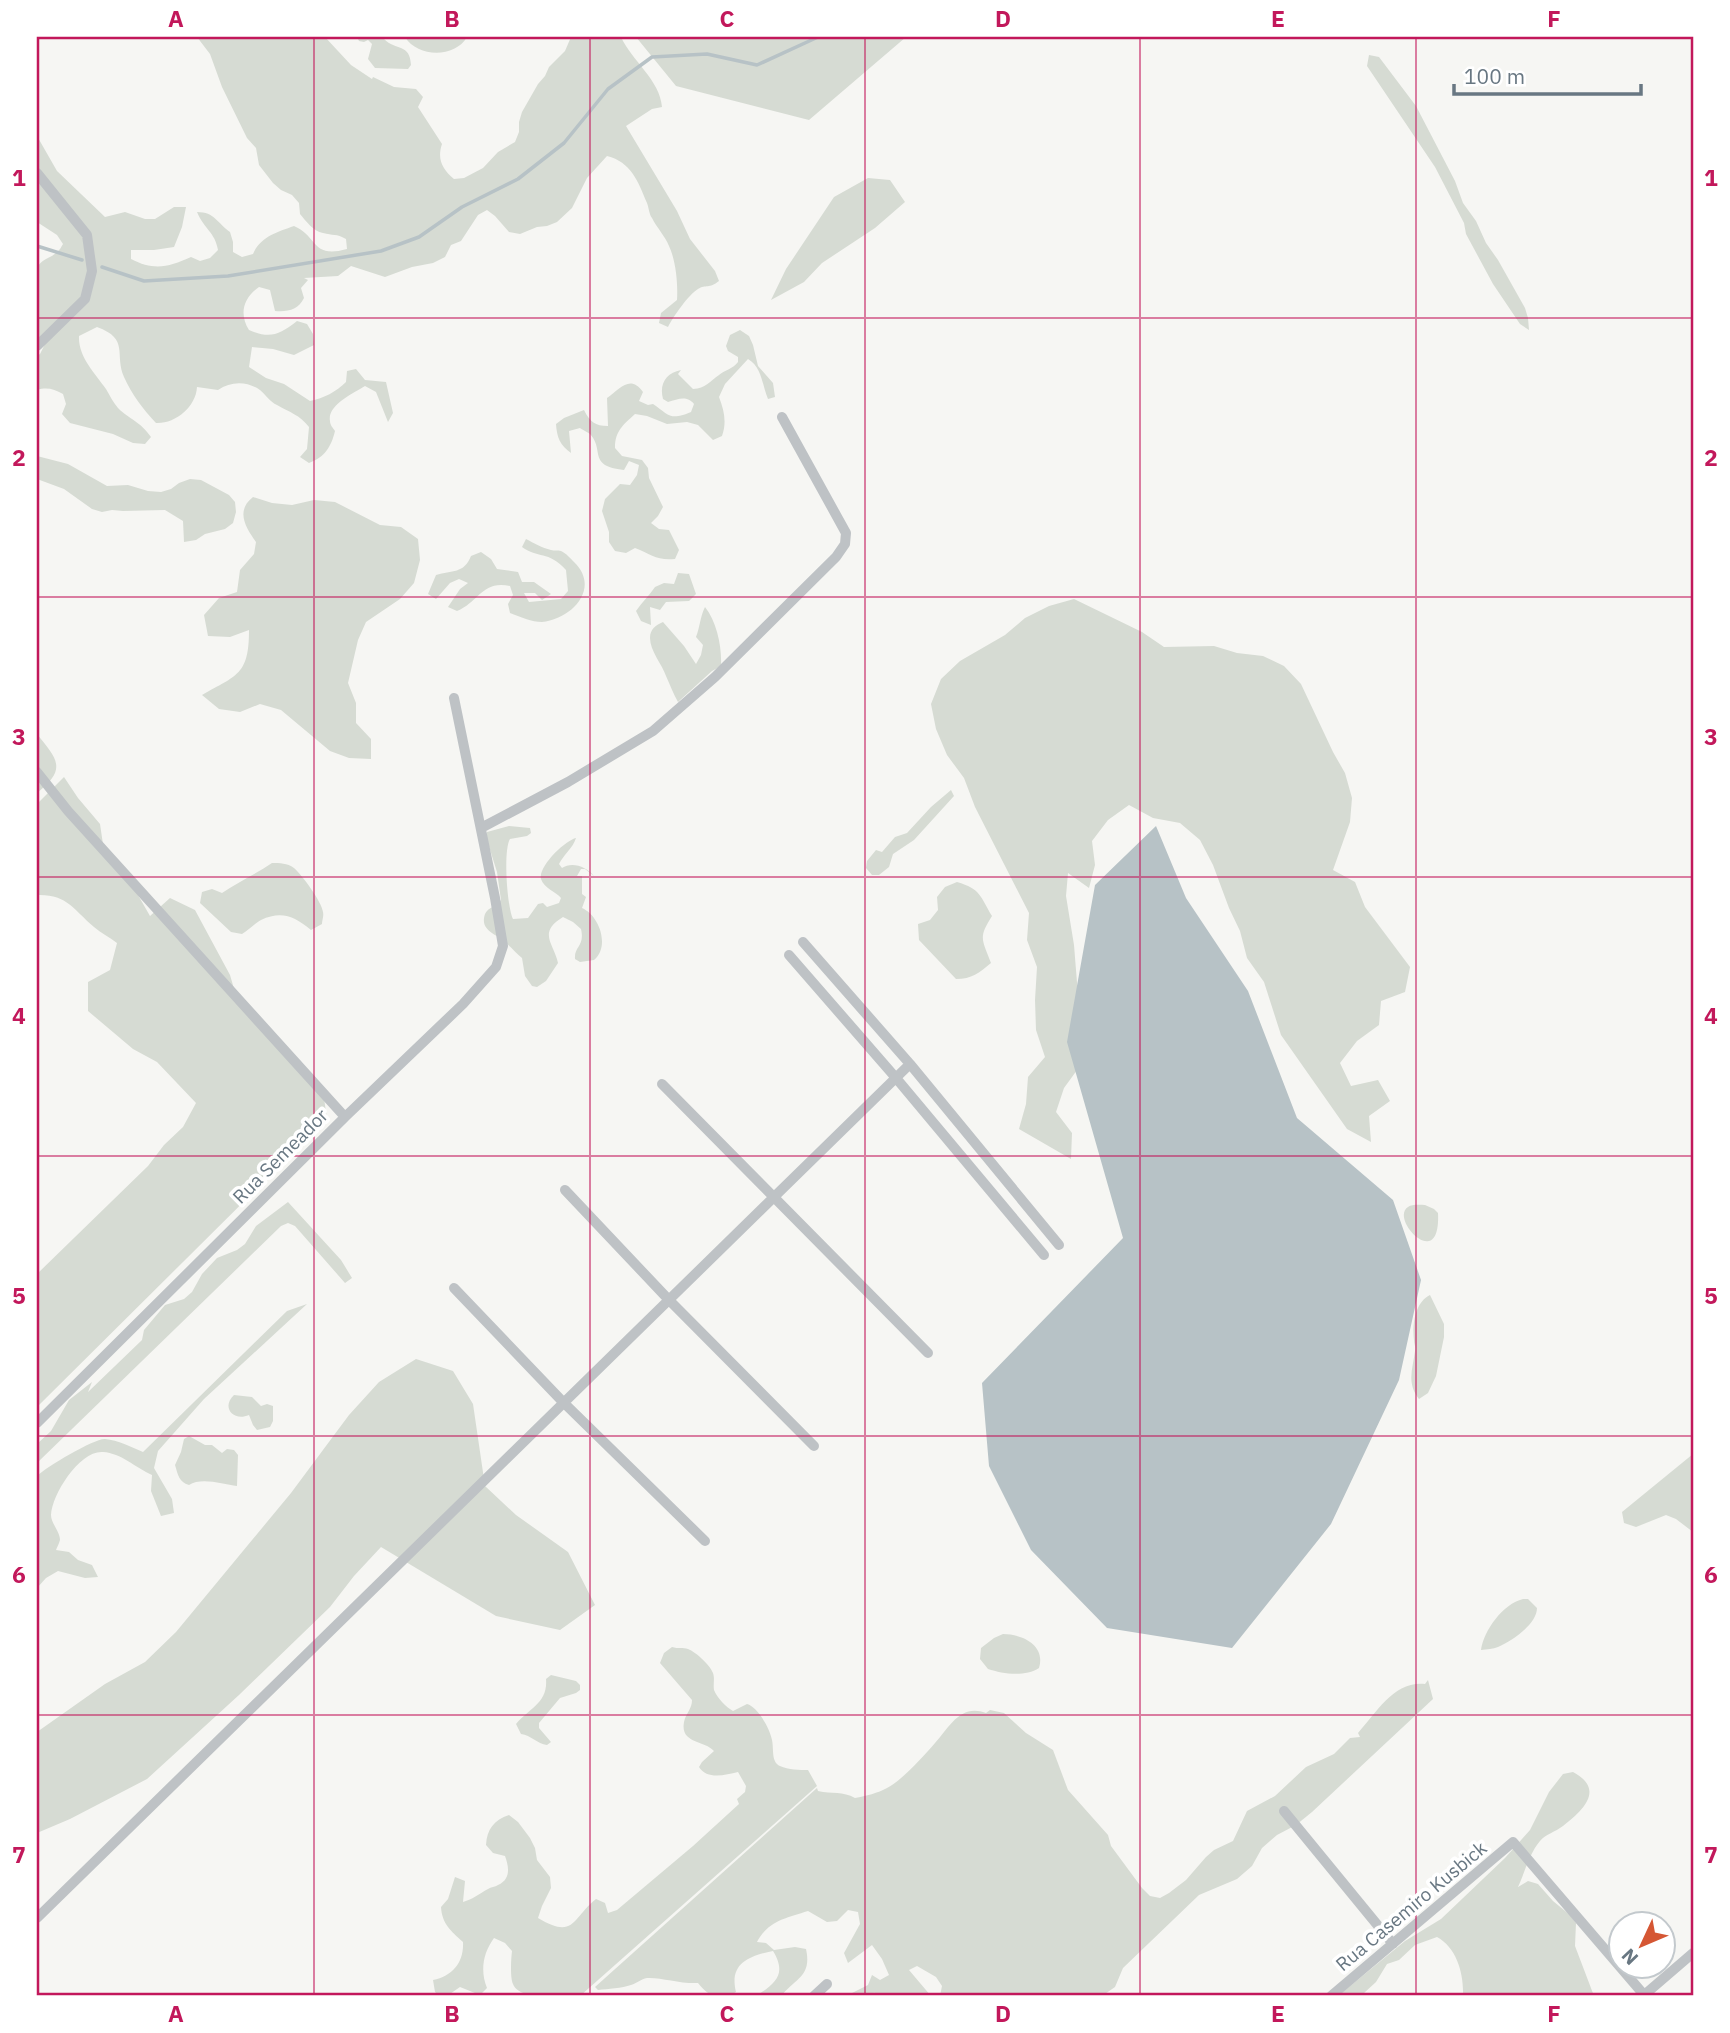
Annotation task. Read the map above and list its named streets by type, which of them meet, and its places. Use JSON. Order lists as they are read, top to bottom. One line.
{"streets":{"street":["Rua Semeador","Rua Casemiro Kusbick"]},"scale_bar":"100 m","north":"bottom left","grid":{"columns":["A","B","C","D","E","F"],"rows":["1","2","3","4","5","6","7"]}}
